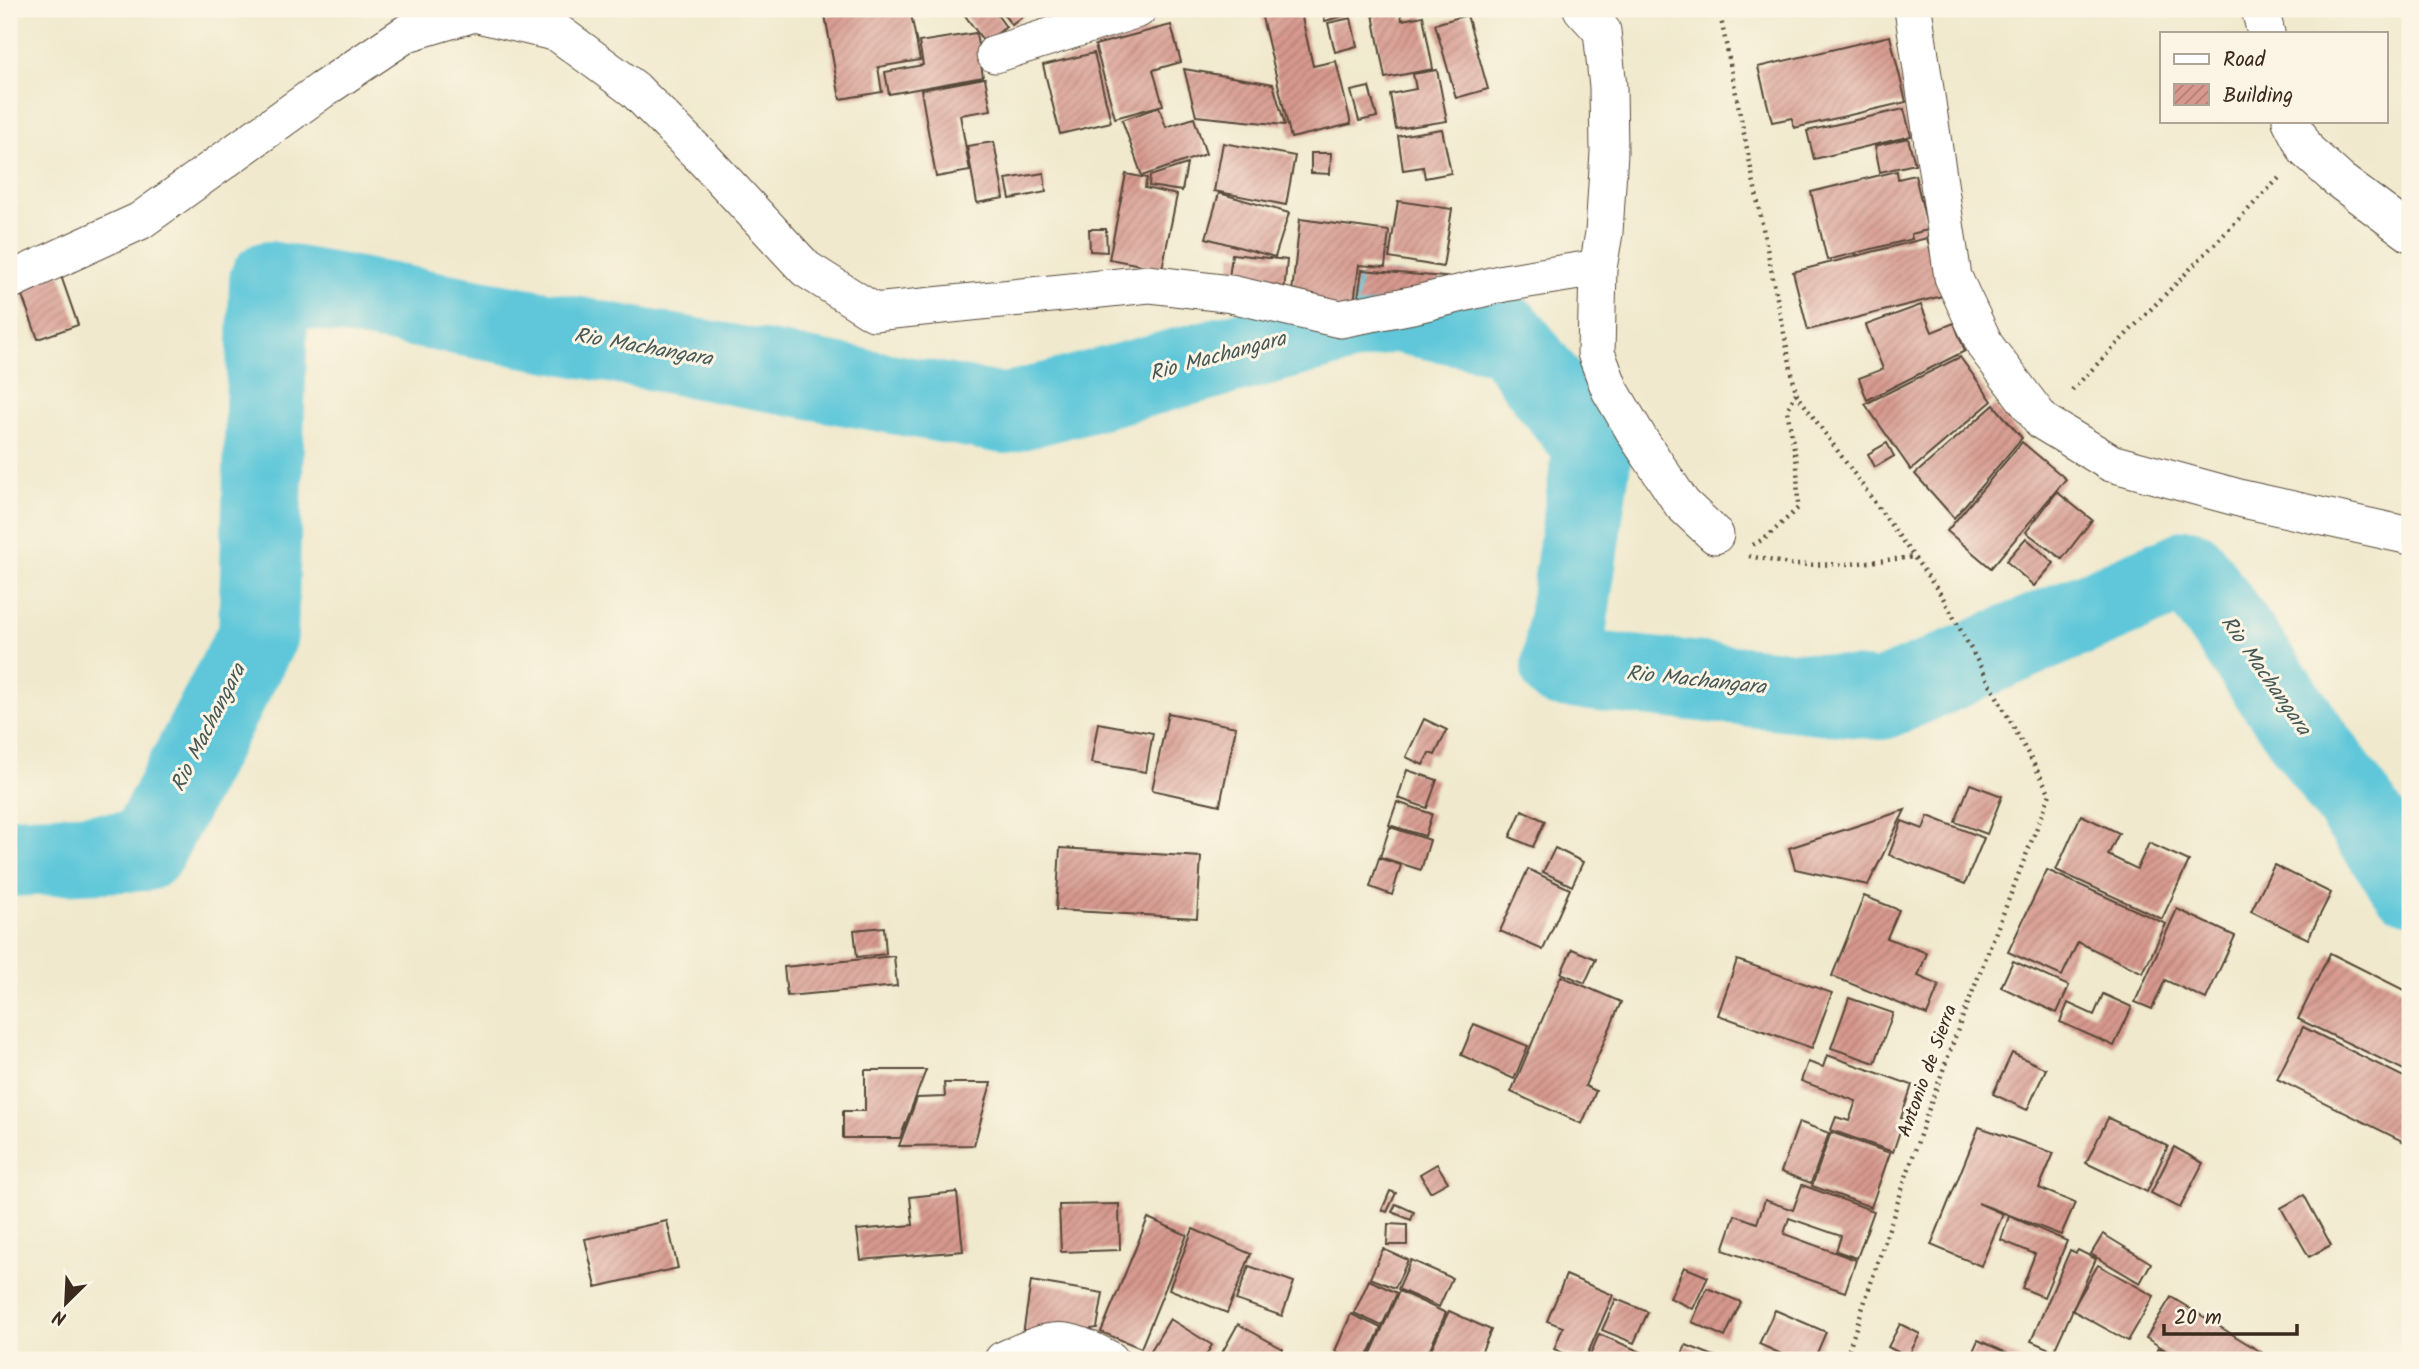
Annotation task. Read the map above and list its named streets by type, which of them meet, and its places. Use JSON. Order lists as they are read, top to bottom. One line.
{"streets":{"path":["Antonio de Sierra"]},"water":["Rio Machangara"],"legend":["Road","Building"],"scale_bar":"20 m","north":"bottom left"}
